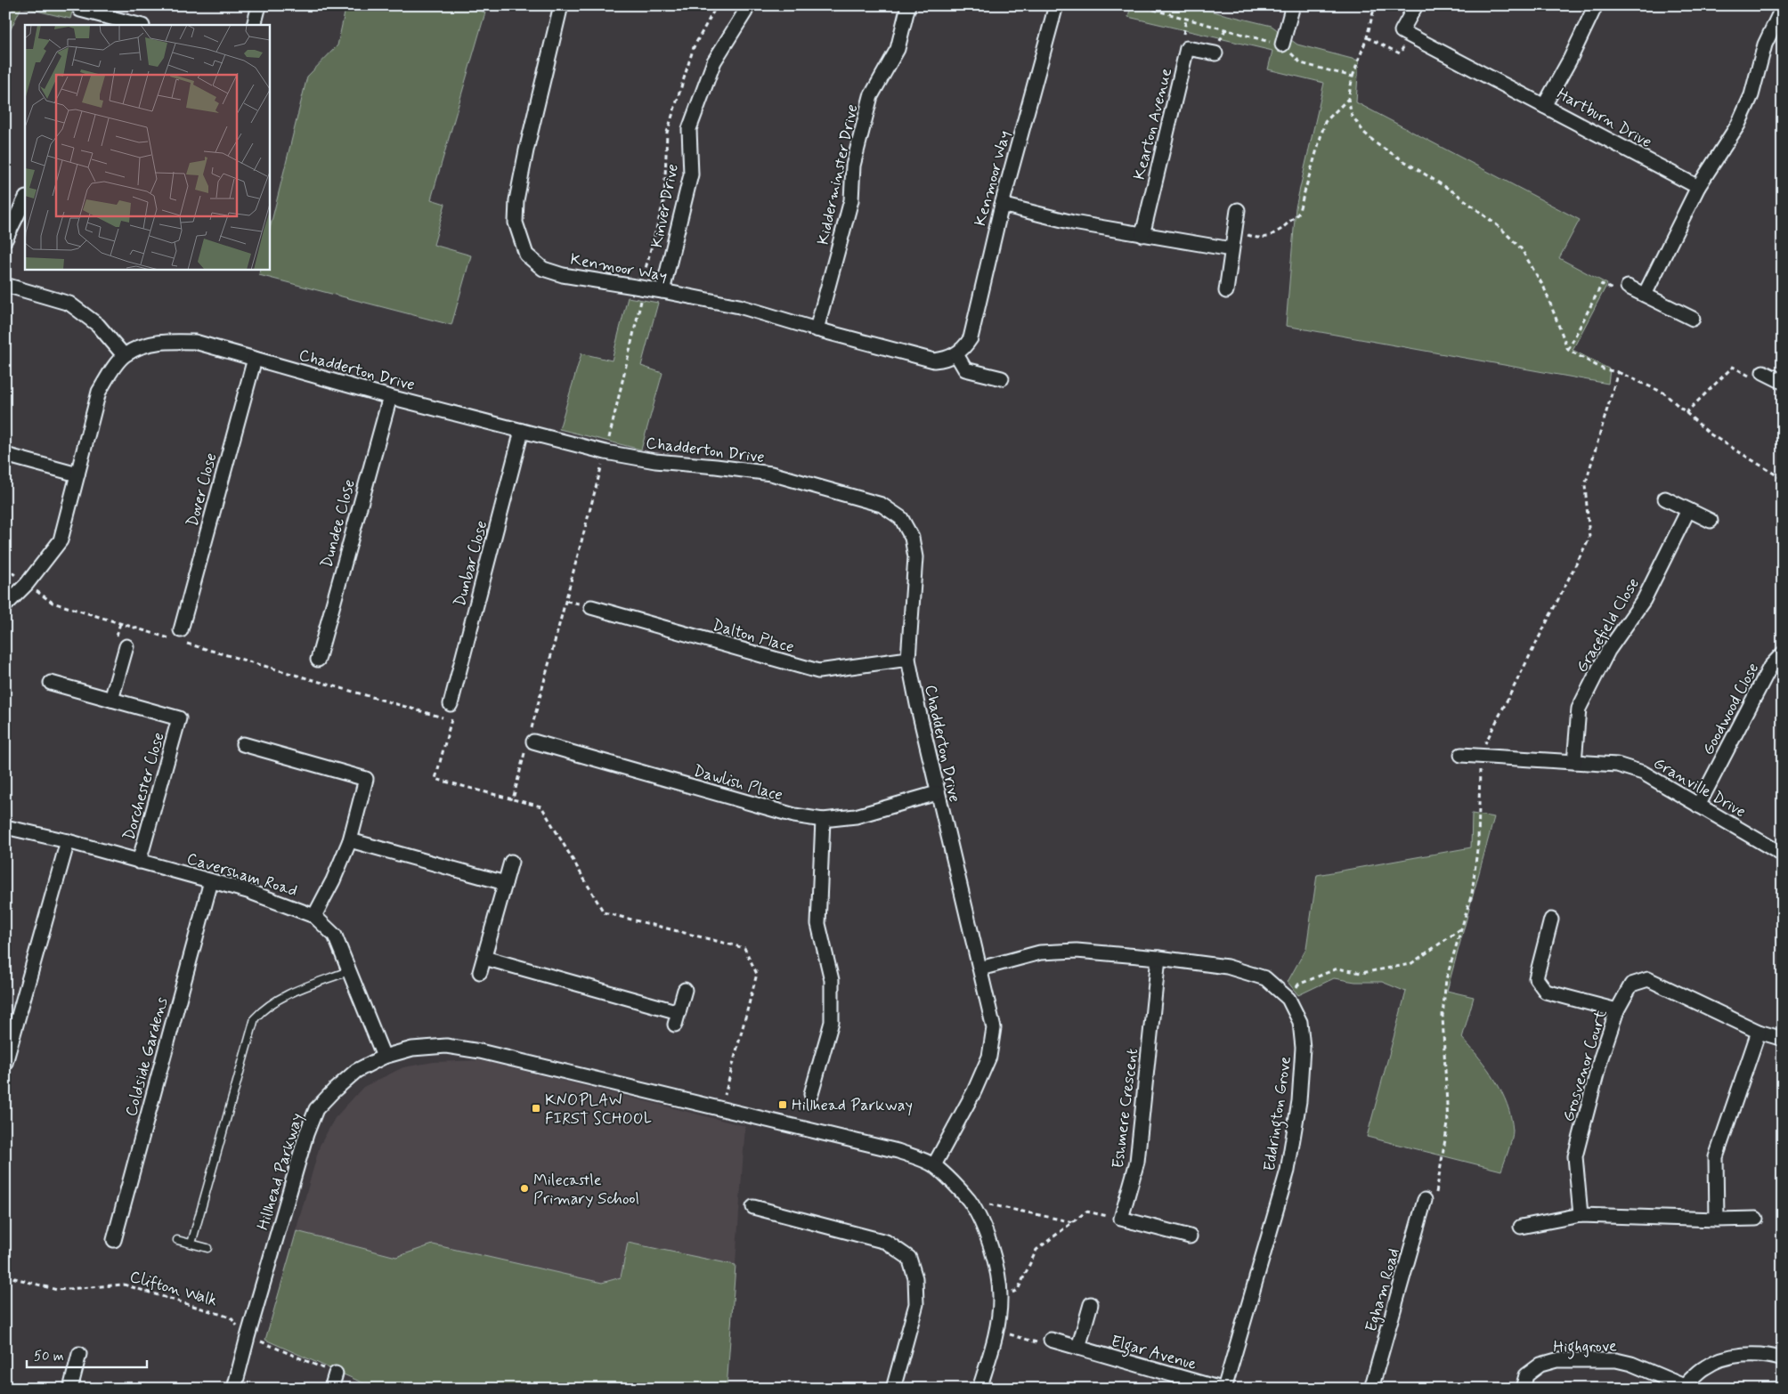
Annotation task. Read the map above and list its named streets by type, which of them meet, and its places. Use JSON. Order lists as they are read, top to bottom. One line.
{"streets":{"street":["Hartburn Drive","Kearton Avenue","Kidderminster Drive","Kenmoor Way","Kinver Drive","Chadderton Drive","Dover Close","Dundee Close","Dunbar Close","Gracefield Close","Dalton Place","Goodwood Close","Dawlish Place","Dorchester Close","Granville Drive","Caversham Road","Coldside Gardens","Grosvenor Court","Eshmere Crescent","Eddrington Grove","Hillhead Parkway","Egham Road","Highgrove","Elgar Avenue"],"path":["Clifton Walk"]},"crossings":[["Kidderminster Drive","Kenmoor Way"],["Kenmoor Way","Kinver Drive"],["Chadderton Drive","Dover Close"],["Chadderton Drive","Dundee Close"],["Chadderton Drive","Dunbar Close"],["Chadderton Drive","Dalton Place"],["Chadderton Drive","Dawlish Place"],["Chadderton Drive","Eddrington Grove"],["Chadderton Drive","Hillhead Parkway"],["Gracefield Close","Granville Drive"],["Goodwood Close","Granville Drive"],["Dorchester Close","Caversham Road"],["Caversham Road","Coldside Gardens"],["Caversham Road","Hillhead Parkway"],["Eshmere Crescent","Eddrington Grove"],["Hillhead Parkway","Clifton Walk"]],"places":{"transit":["Hillhead Parkway","KNOPLAW FIRST SCHOOL"],"other":["Milecastle Primary School"]},"scale_bar":"50 m"}
